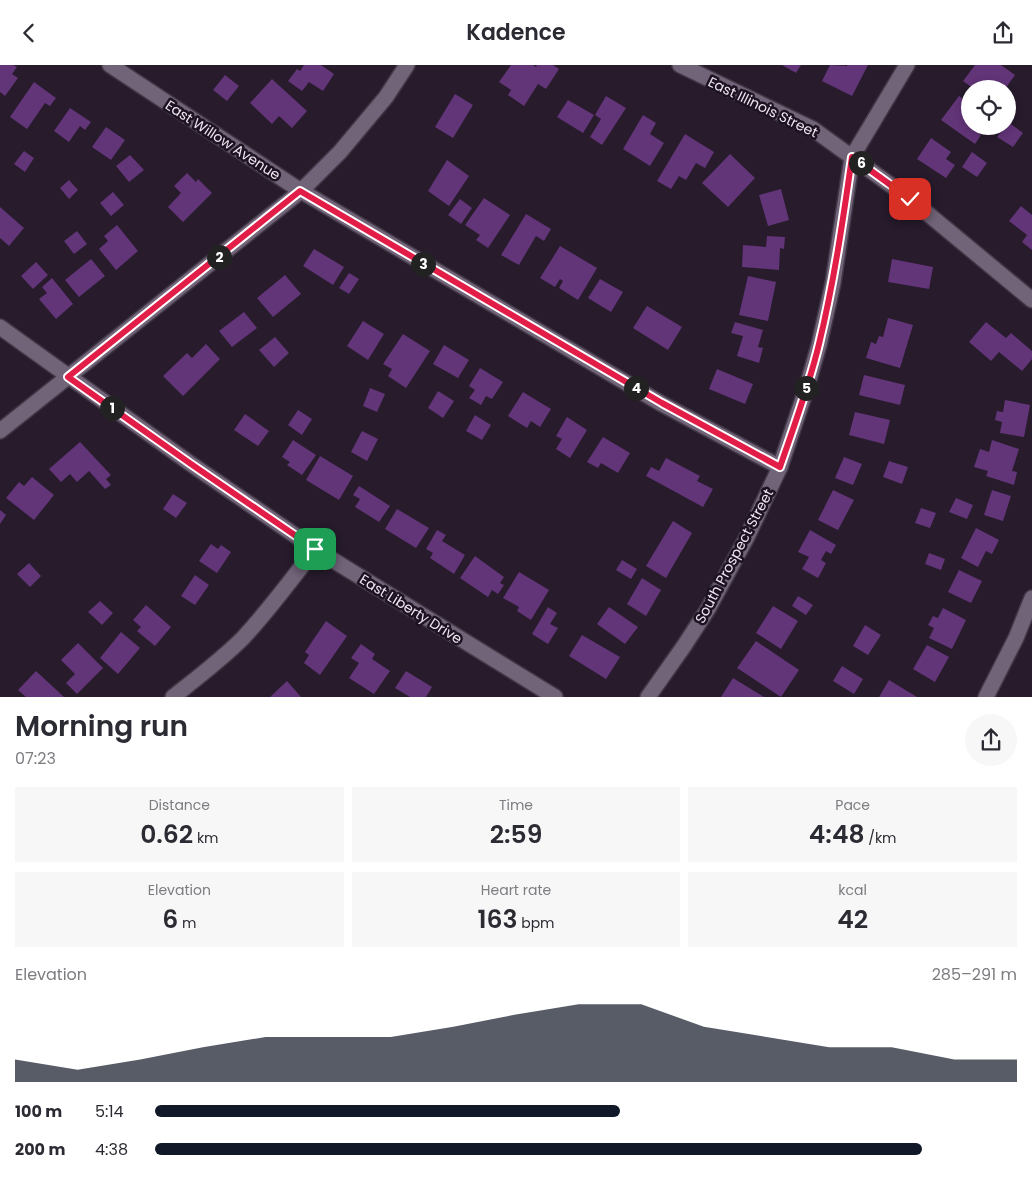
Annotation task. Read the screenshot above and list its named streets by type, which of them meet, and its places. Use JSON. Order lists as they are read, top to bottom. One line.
{"streets":{"street":["East Illinois Street","East Willow Avenue","South Prospect Street","East Liberty Drive"]},"crossings":[["East Illinois Street","South Prospect Street"],["East Willow Avenue","South Prospect Street"]],"page":{"header":"Kadence","pins":["6","2","3","4","5","1"],"heading":["Morning run","07:23"],"stats":[["Distance","0.62 km"],["Time","2:59"],["Pace","4:48 /km"],["Elevation","6 m"],["Heart rate","163 bpm"],["kcal","42"]],"chart":["Elevation","285–291 m"],"list":[{"name":"100 m","note":"5:14"},{"name":"200 m","note":"4:38"}]}}
